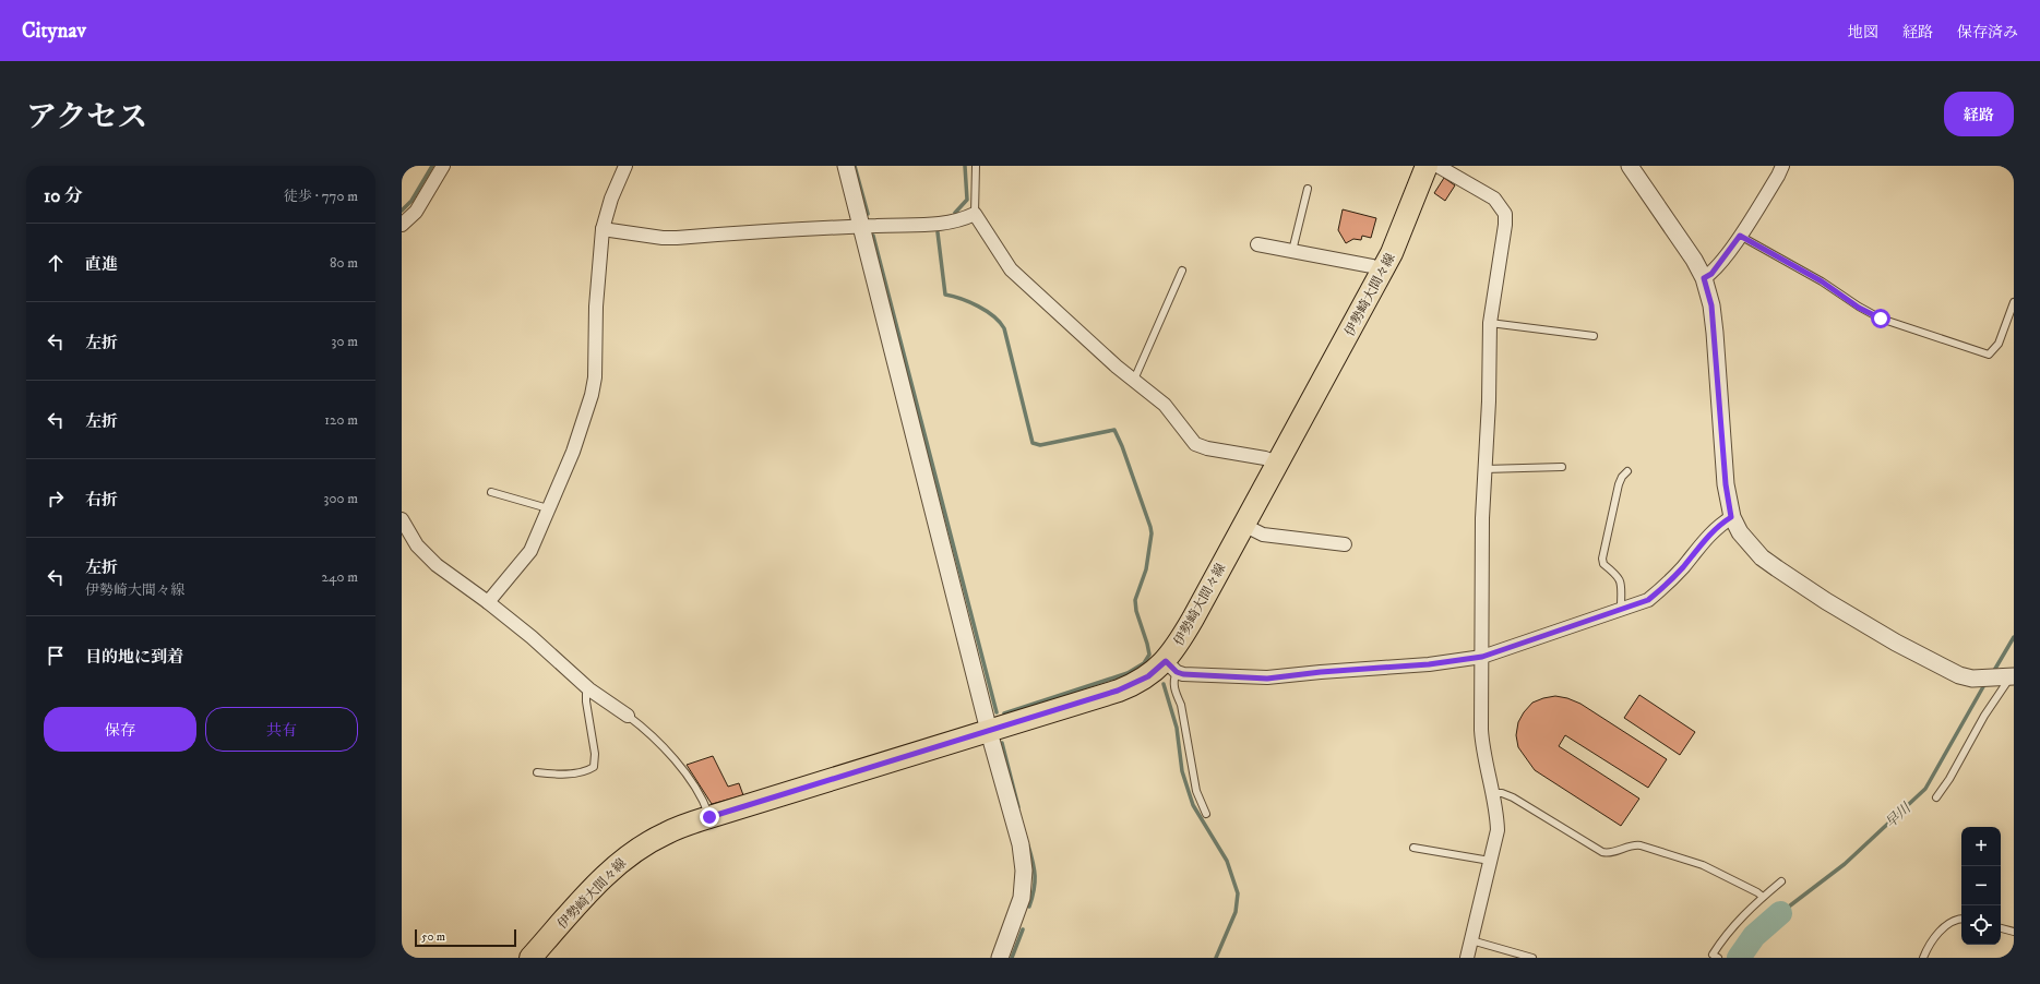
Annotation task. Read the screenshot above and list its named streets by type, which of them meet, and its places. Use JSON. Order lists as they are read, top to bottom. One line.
{"streets":{"main road":["伊勢崎大間々線"]},"water":["早川"],"scale_bar":"50 m","page":{"header":"Citynav","nav":["地図","経路","保存済み"],"title":"アクセス","buttons":["経路",["保存","共有"]],"heading":["10 分","徒歩 · 770 m"],"list":[["直進","80 m"],["左折","30 m"],["左折","120 m"],["右折","300 m"],["左折","伊勢崎大間々線","240 m"],"目的地に到着"],"map_buttons":["+","−"],"scale":"50 m"}}
